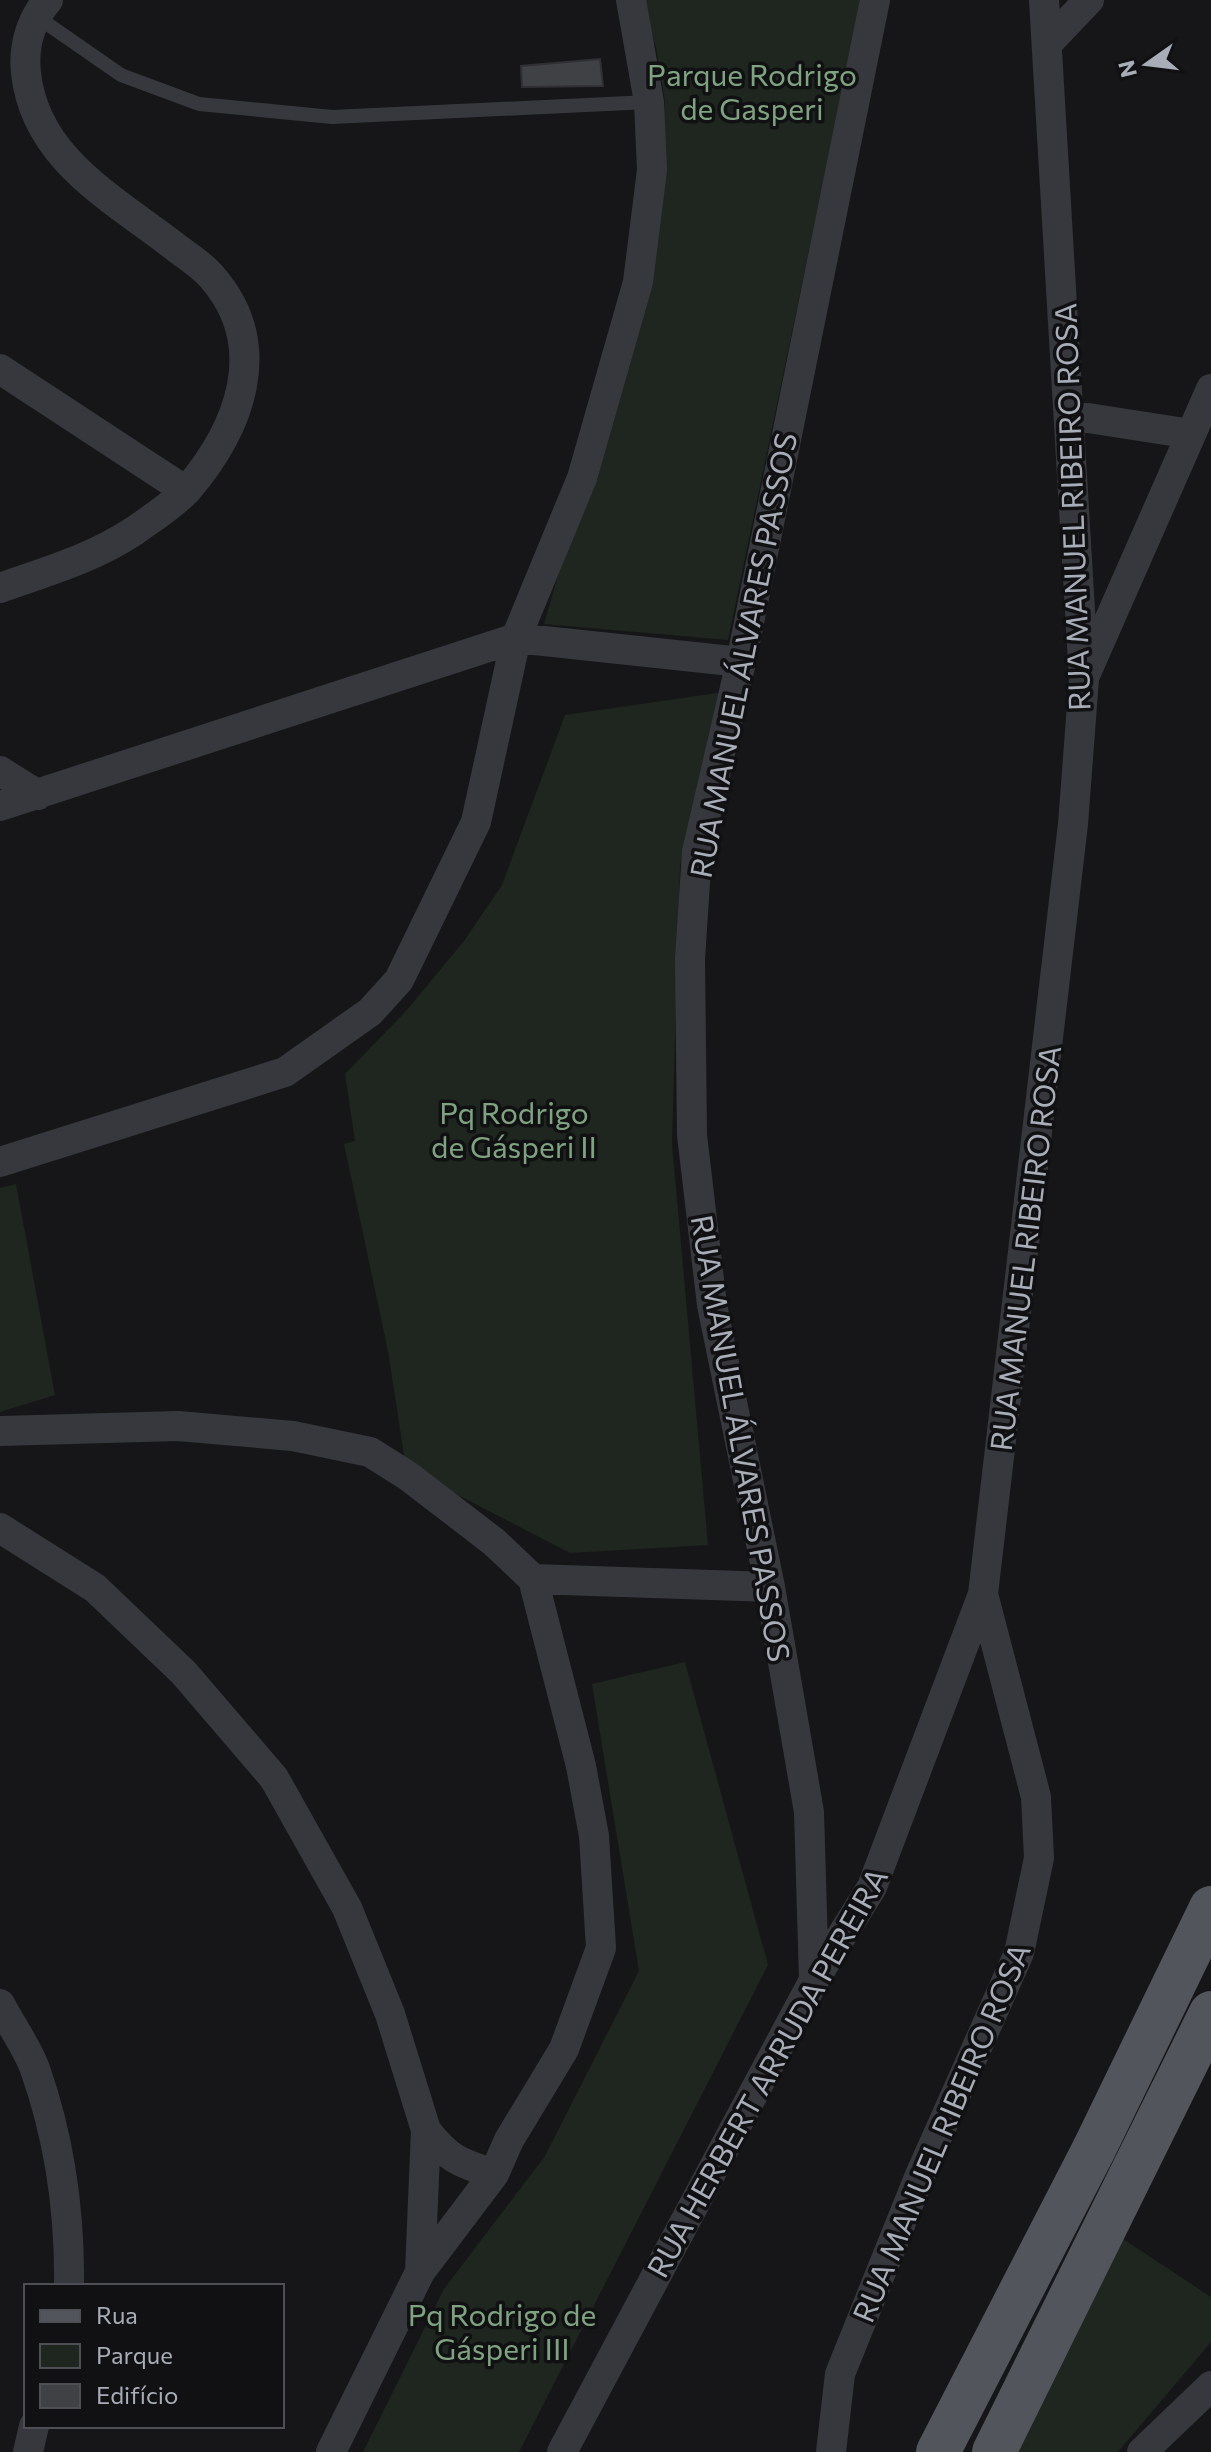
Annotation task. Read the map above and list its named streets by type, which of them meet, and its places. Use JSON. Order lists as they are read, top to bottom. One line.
{"streets":{"street":["RUA MANUEL RIBEIRO ROSA","RUA MANUEL ÁLVARES PASSOS","RUA HERBERT ARRUDA PEREIRA"]},"crossings":[["RUA MANUEL RIBEIRO ROSA","RUA HERBERT ARRUDA PEREIRA"],["RUA MANUEL ÁLVARES PASSOS","RUA HERBERT ARRUDA PEREIRA"]],"parks":["Parque Rodrigo de Gasperi","Pq Rodrigo de Gásperi II","Pq Rodrigo de Gásperi III"],"legend":["Rua","Parque","Edifício"],"north":"left"}
